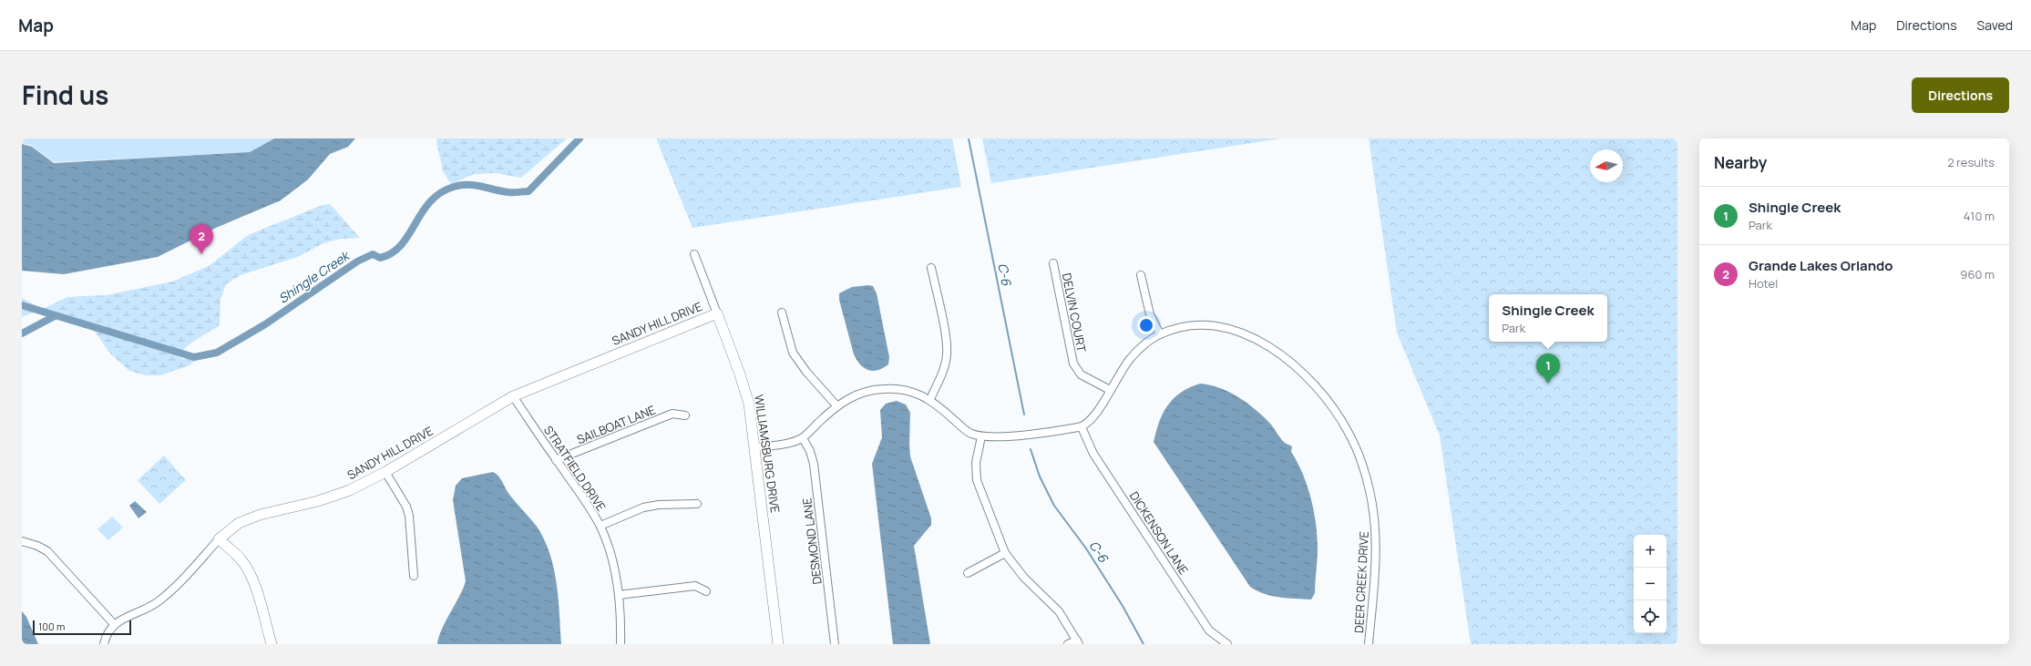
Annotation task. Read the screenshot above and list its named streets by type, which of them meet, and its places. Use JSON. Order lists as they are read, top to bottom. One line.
{"streets":{"street":["DELVIN COURT","SANDY HILL DRIVE","SAILBOAT LANE","WILLIAMSBURG DRIVE","STRATFIELD DRIVE","DICKENSON LANE","DESMOND LANE","DEER CREEK DRIVE"]},"crossings":[["DELVIN COURT","DEER CREEK DRIVE"],["SANDY HILL DRIVE","WILLIAMSBURG DRIVE"],["SANDY HILL DRIVE","STRATFIELD DRIVE"],["SAILBOAT LANE","STRATFIELD DRIVE"],["DICKENSON LANE","DEER CREEK DRIVE"]],"water":["C-6","Shingle Creek"],"scale_bar":"100 m","north":"left","page":{"header":"Map","nav":["Map","Directions","Saved"],"title":"Find us","buttons":"Directions","heading":["Nearby","2 results"],"list":[{"mark":"1","name":"Shingle Creek","note":"Park","value":"410 m"},{"mark":"2","name":"Grande Lakes Orlando","note":"Hotel","value":"960 m"}],"pins":["2","1"],"popup":["Shingle Creek","Park"],"map_buttons":["+","−"],"scale":"100 m"}}
